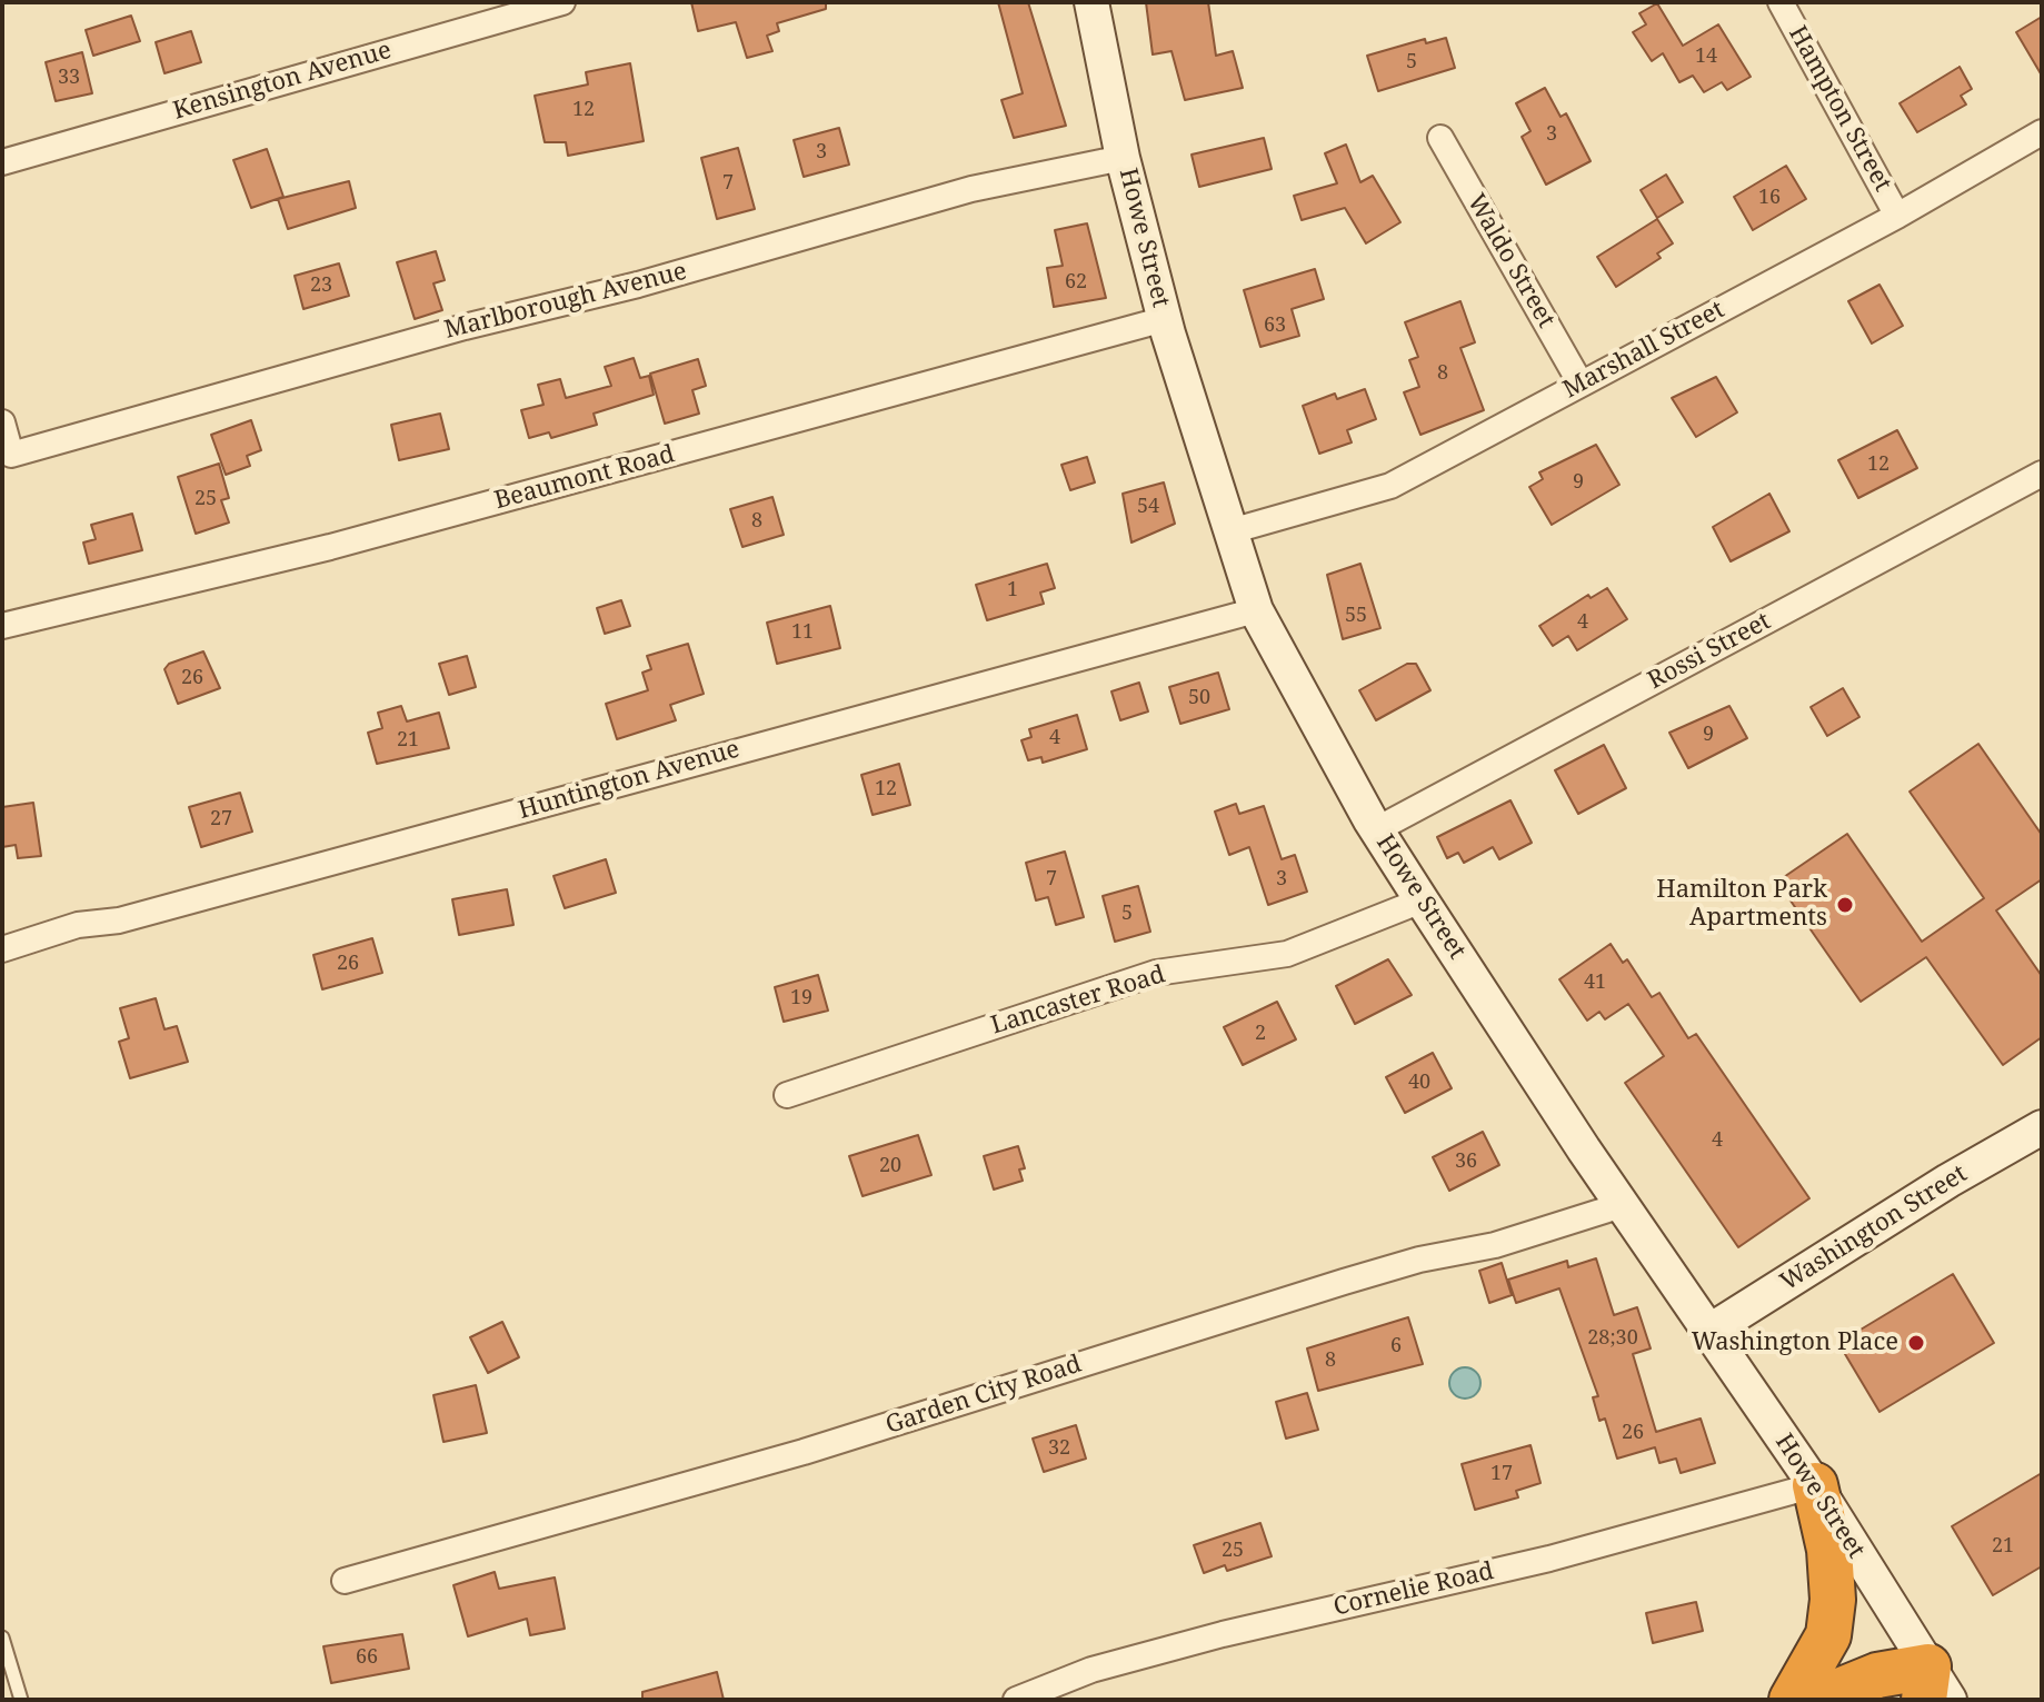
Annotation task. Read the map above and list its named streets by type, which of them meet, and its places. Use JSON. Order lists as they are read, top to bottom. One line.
{"streets":{"main road":["Howe Street","Washington Street"],"street":["Kensington Avenue","Hampton Street","Waldo Street","Marlborough Avenue","Marshall Street","Beaumont Road","Rossi Street","Huntington Avenue","Lancaster Road","Garden City Road","Cornelie Road"]},"crossings":[["Hampton Street","Marshall Street"],["Howe Street","Marlborough Avenue"],["Howe Street","Marshall Street"],["Howe Street","Beaumont Road"],["Howe Street","Rossi Street"],["Howe Street","Huntington Avenue"],["Howe Street","Lancaster Road"],["Howe Street","Washington Street"],["Howe Street","Garden City Road"],["Howe Street","Cornelie Road"],["Waldo Street","Marshall Street"]],"places":["Hamilton Park Apartments","Washington Place"],"house_numbers":["14","5","33","12","3","3","7","16","62","23","63","8","12","9","25","54","8","1","55","4","11","26","50","9","4","21","12","27","7","3","5","26","41","19","2","40","4","36","20","28;30","6","8","26","32","17","21","25","66"]}
